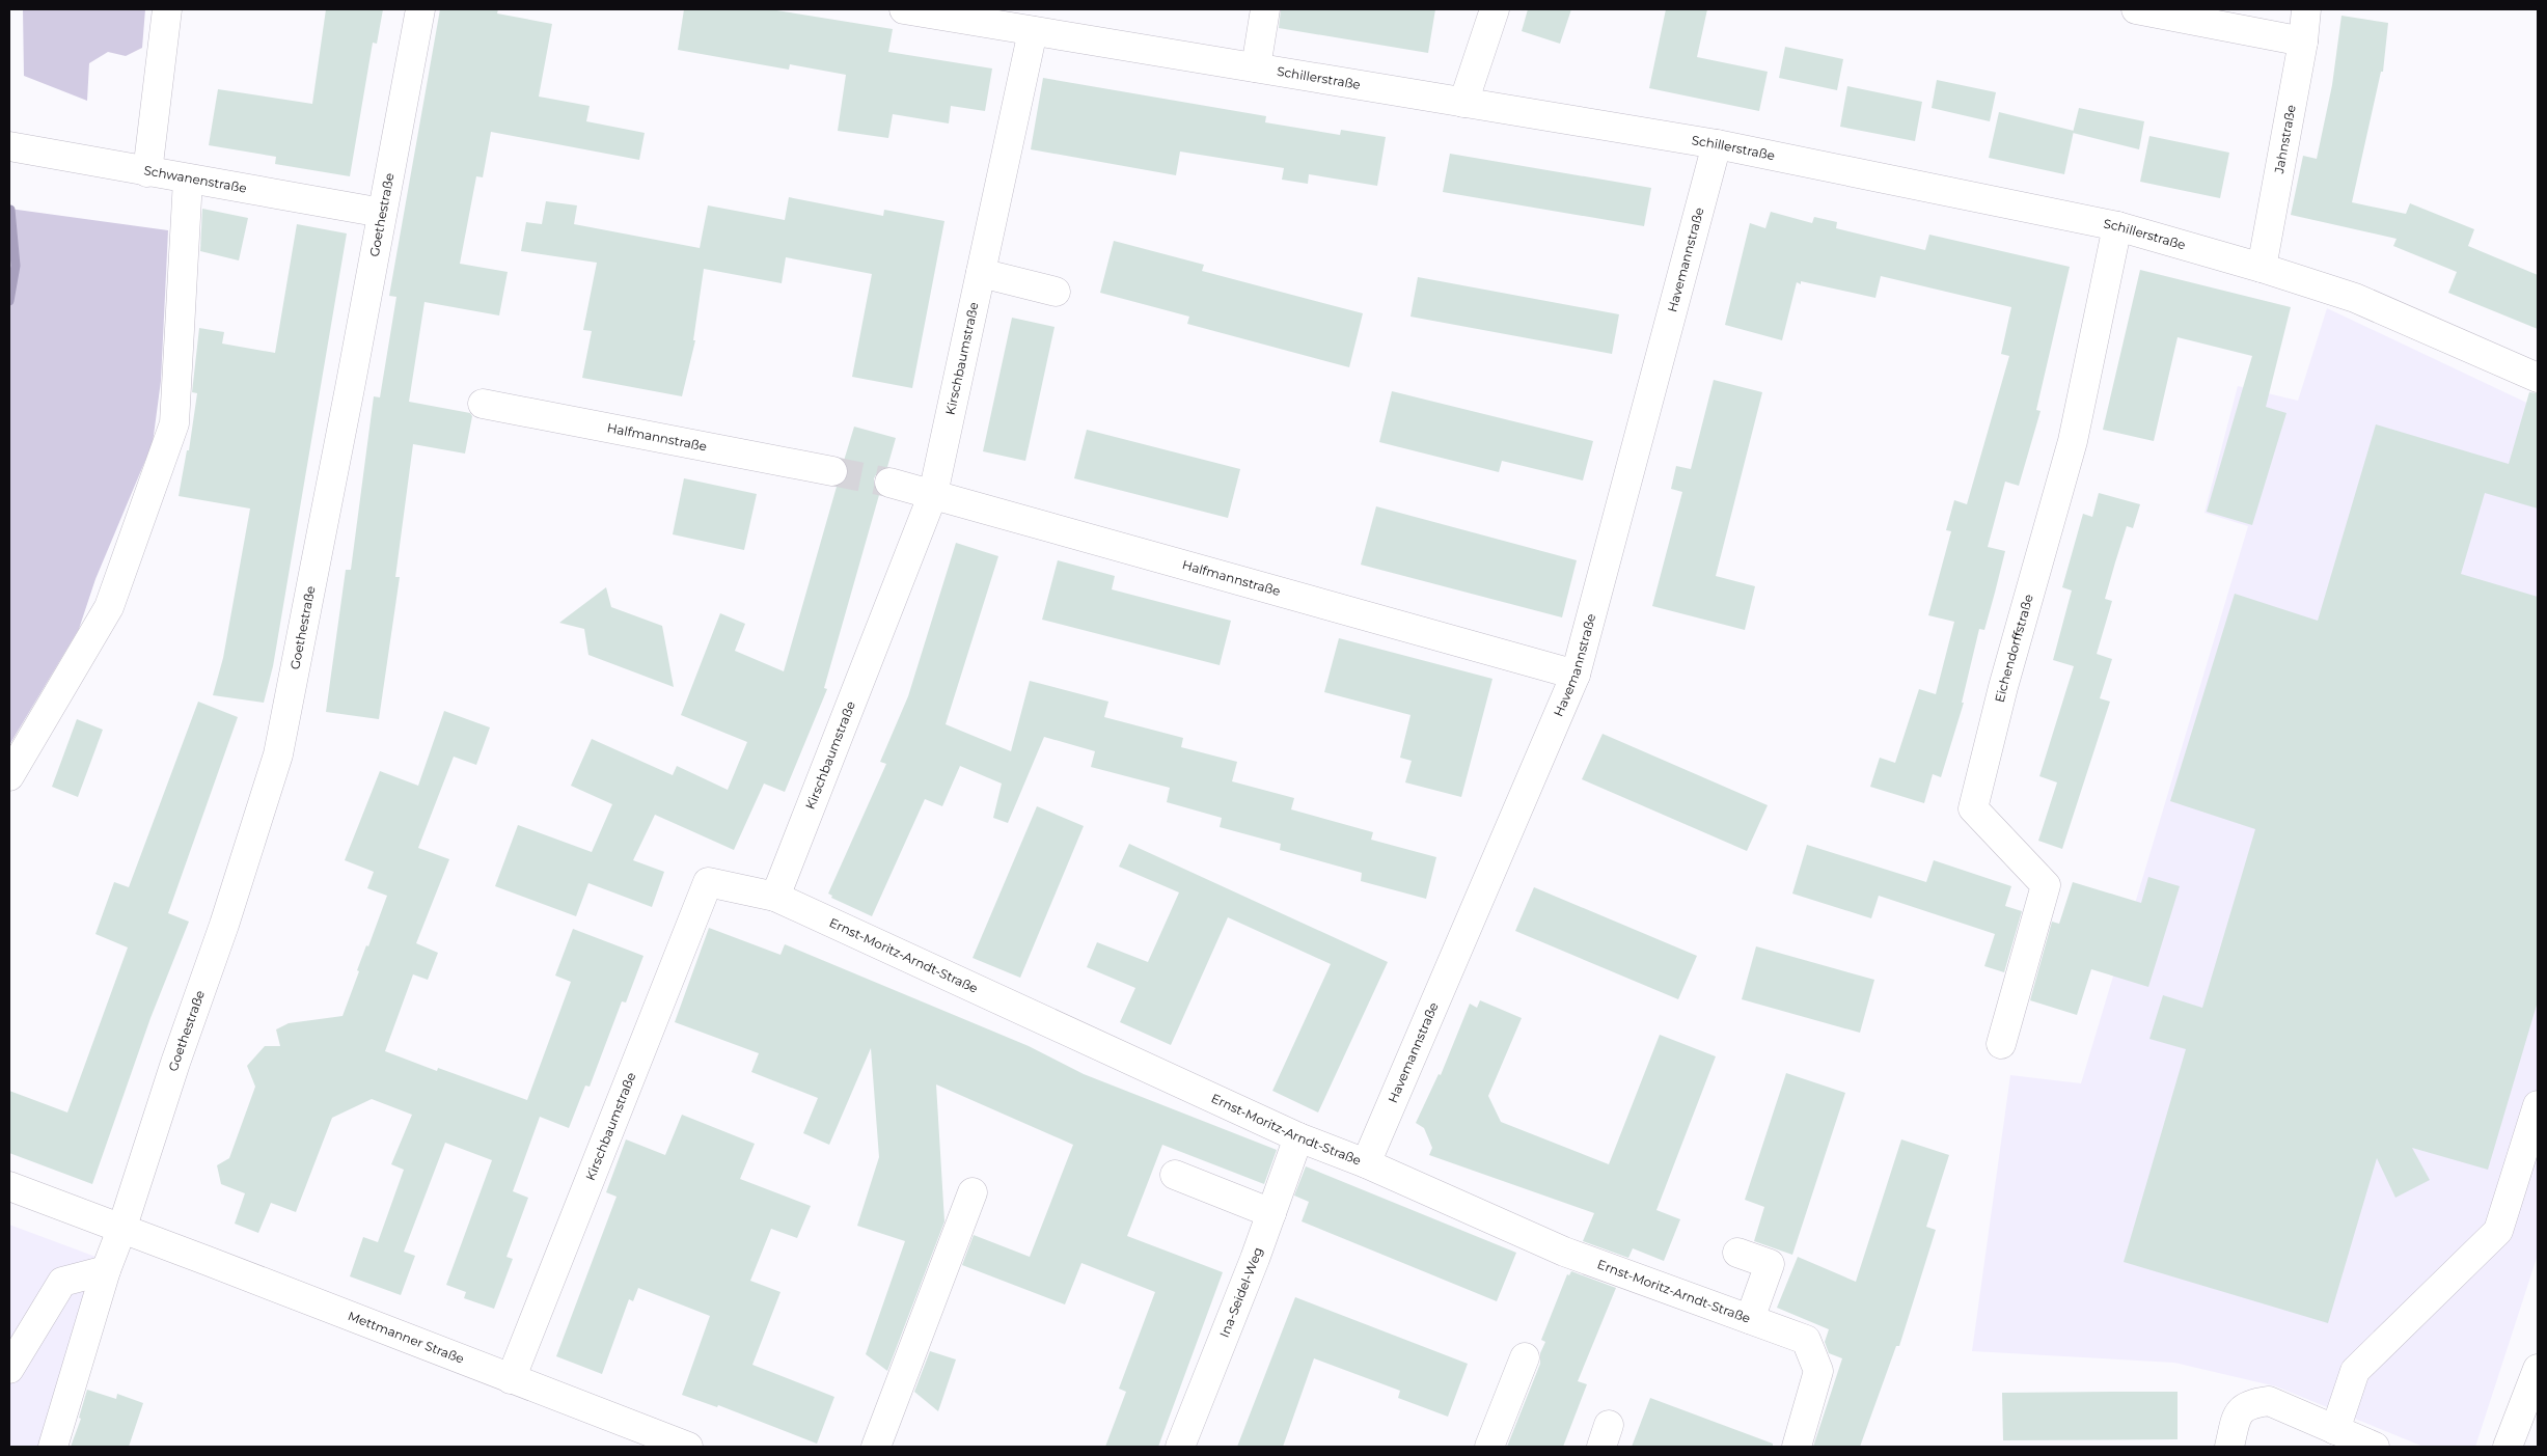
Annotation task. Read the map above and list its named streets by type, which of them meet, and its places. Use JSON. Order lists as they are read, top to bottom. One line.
{"streets":{"street":["Schillerstraße","Jahnstraße","Schwanenstraße","Goethestraße","Havemannstraße","Kirschbaumstraße","Halfmannstraße","Eichendorffstraße","Ernst-Moritz-Arndt-Straße","Ina-Seidel-Weg","Mettmanner Straße"]},"crossings":[["Schillerstraße","Jahnstraße"],["Schillerstraße","Havemannstraße"],["Schillerstraße","Kirschbaumstraße"],["Schillerstraße","Eichendorffstraße"],["Schwanenstraße","Goethestraße"],["Goethestraße","Mettmanner Straße"],["Havemannstraße","Halfmannstraße"],["Havemannstraße","Ernst-Moritz-Arndt-Straße"],["Kirschbaumstraße","Halfmannstraße"],["Kirschbaumstraße","Ernst-Moritz-Arndt-Straße"],["Kirschbaumstraße","Mettmanner Straße"],["Ernst-Moritz-Arndt-Straße","Ina-Seidel-Weg"]]}
